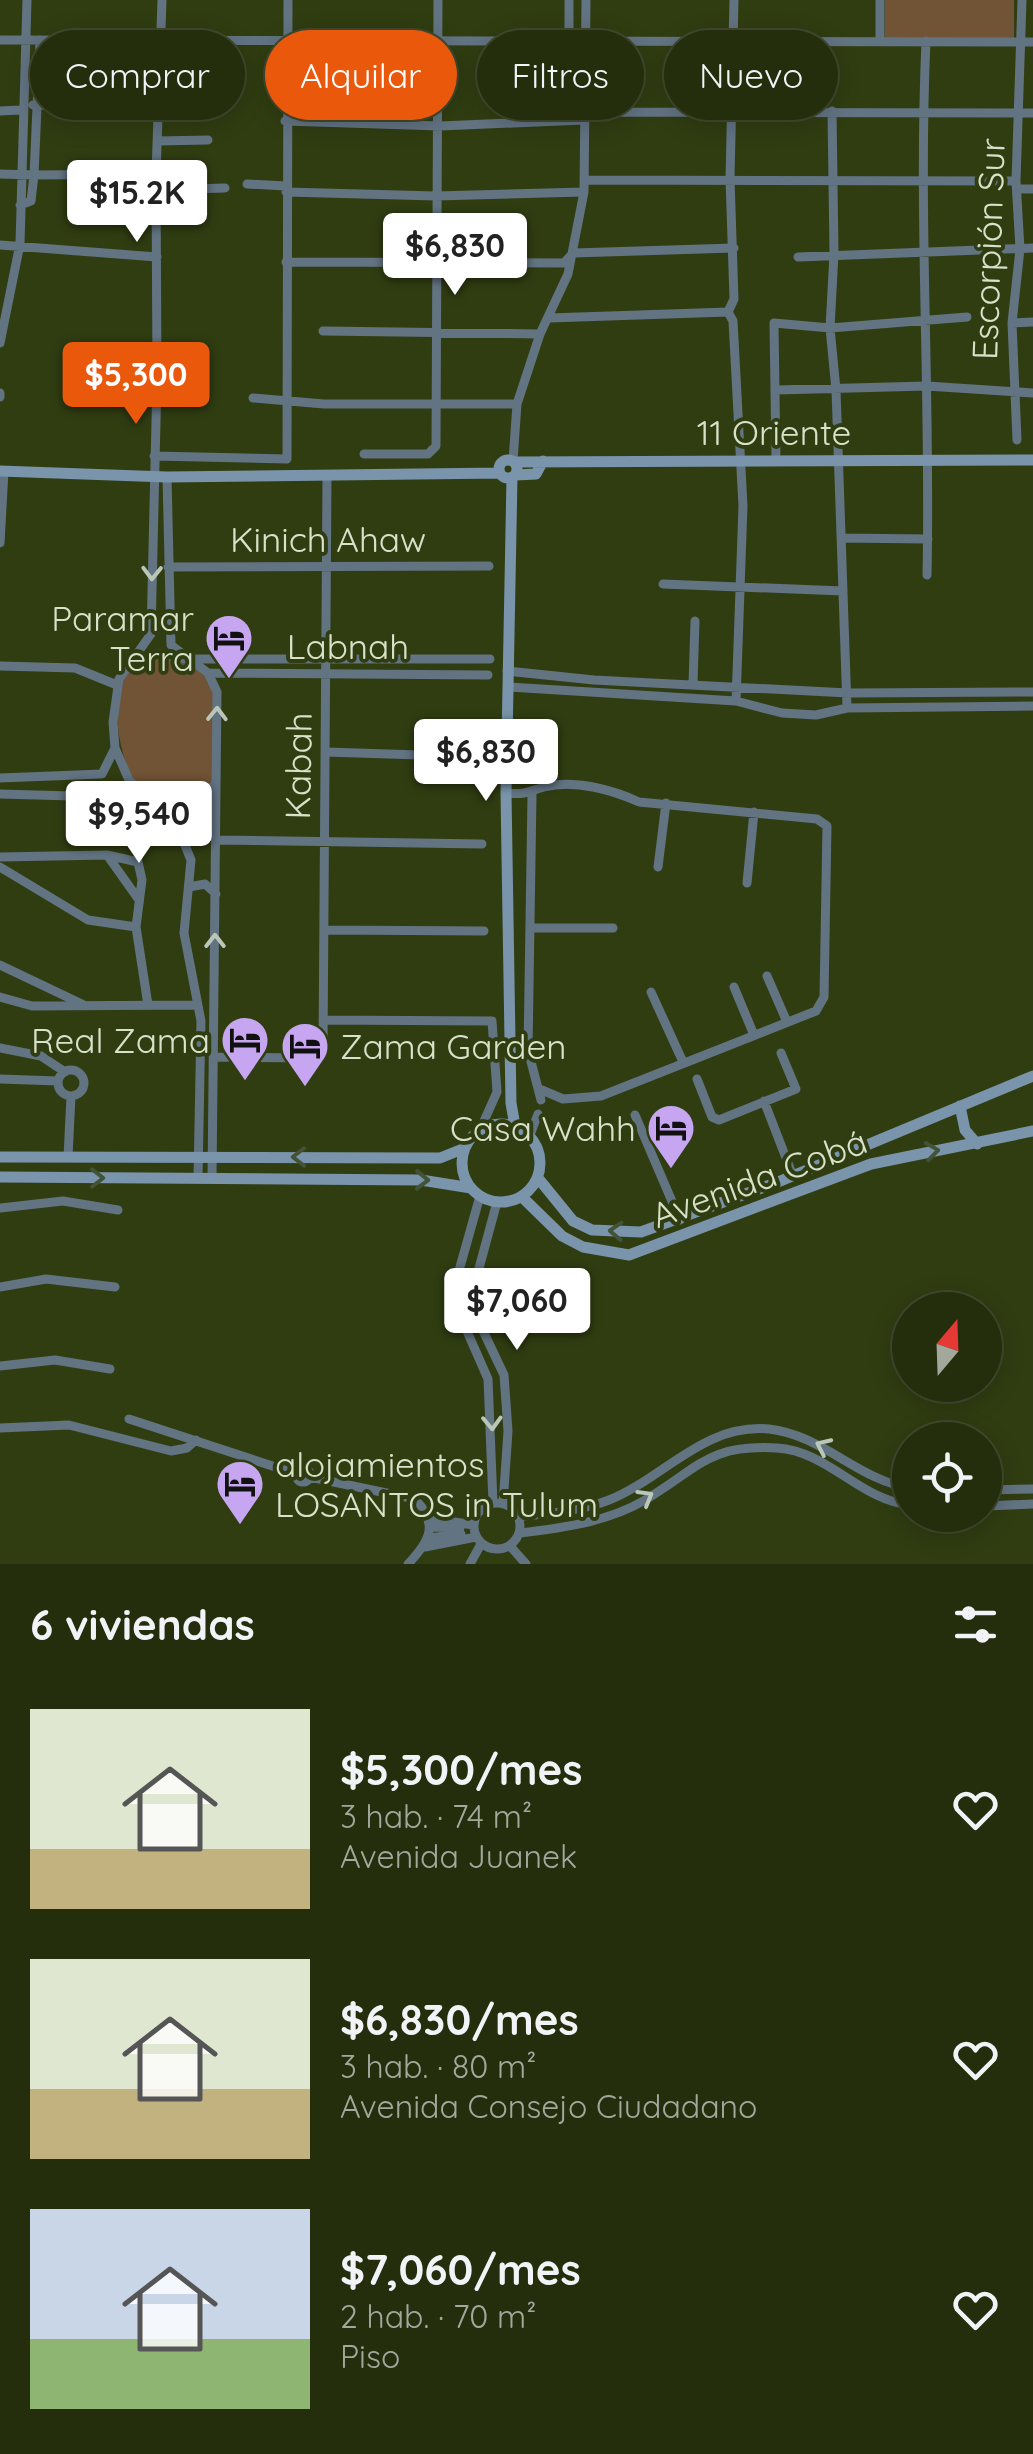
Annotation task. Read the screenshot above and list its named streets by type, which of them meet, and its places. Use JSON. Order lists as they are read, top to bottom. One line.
{"streets":{"street":["Escorpión Sur","11 Oriente","Kinich Ahaw","Labnah","Kabah","Avenida Cobá"]},"crossings":[["Kinich Ahaw","Kabah"],["Labnah","Kabah"]],"places":{"hotel":["Paramar Terra","Real Zama","Zama Garden","Casa Wahh","alojamientos LOSANTOS in Tulum"]},"north":"top","page":{"chip":["Comprar","Alquilar","Filtros","Nuevo"],"price":["$15.2K","$6,830","$5,300","$6,830","$9,540","$7,060"],"heading":"6 viviendas","list":[{"name":"$5,300/mes","note":"3 hab. · 74 m² · Avenida Juanek"},{"name":"$6,830/mes","note":"3 hab. · 80 m² · Avenida Consejo Ciudadano"},{"name":"$7,060/mes","note":"2 hab. · 70 m² · Piso"}]}}
